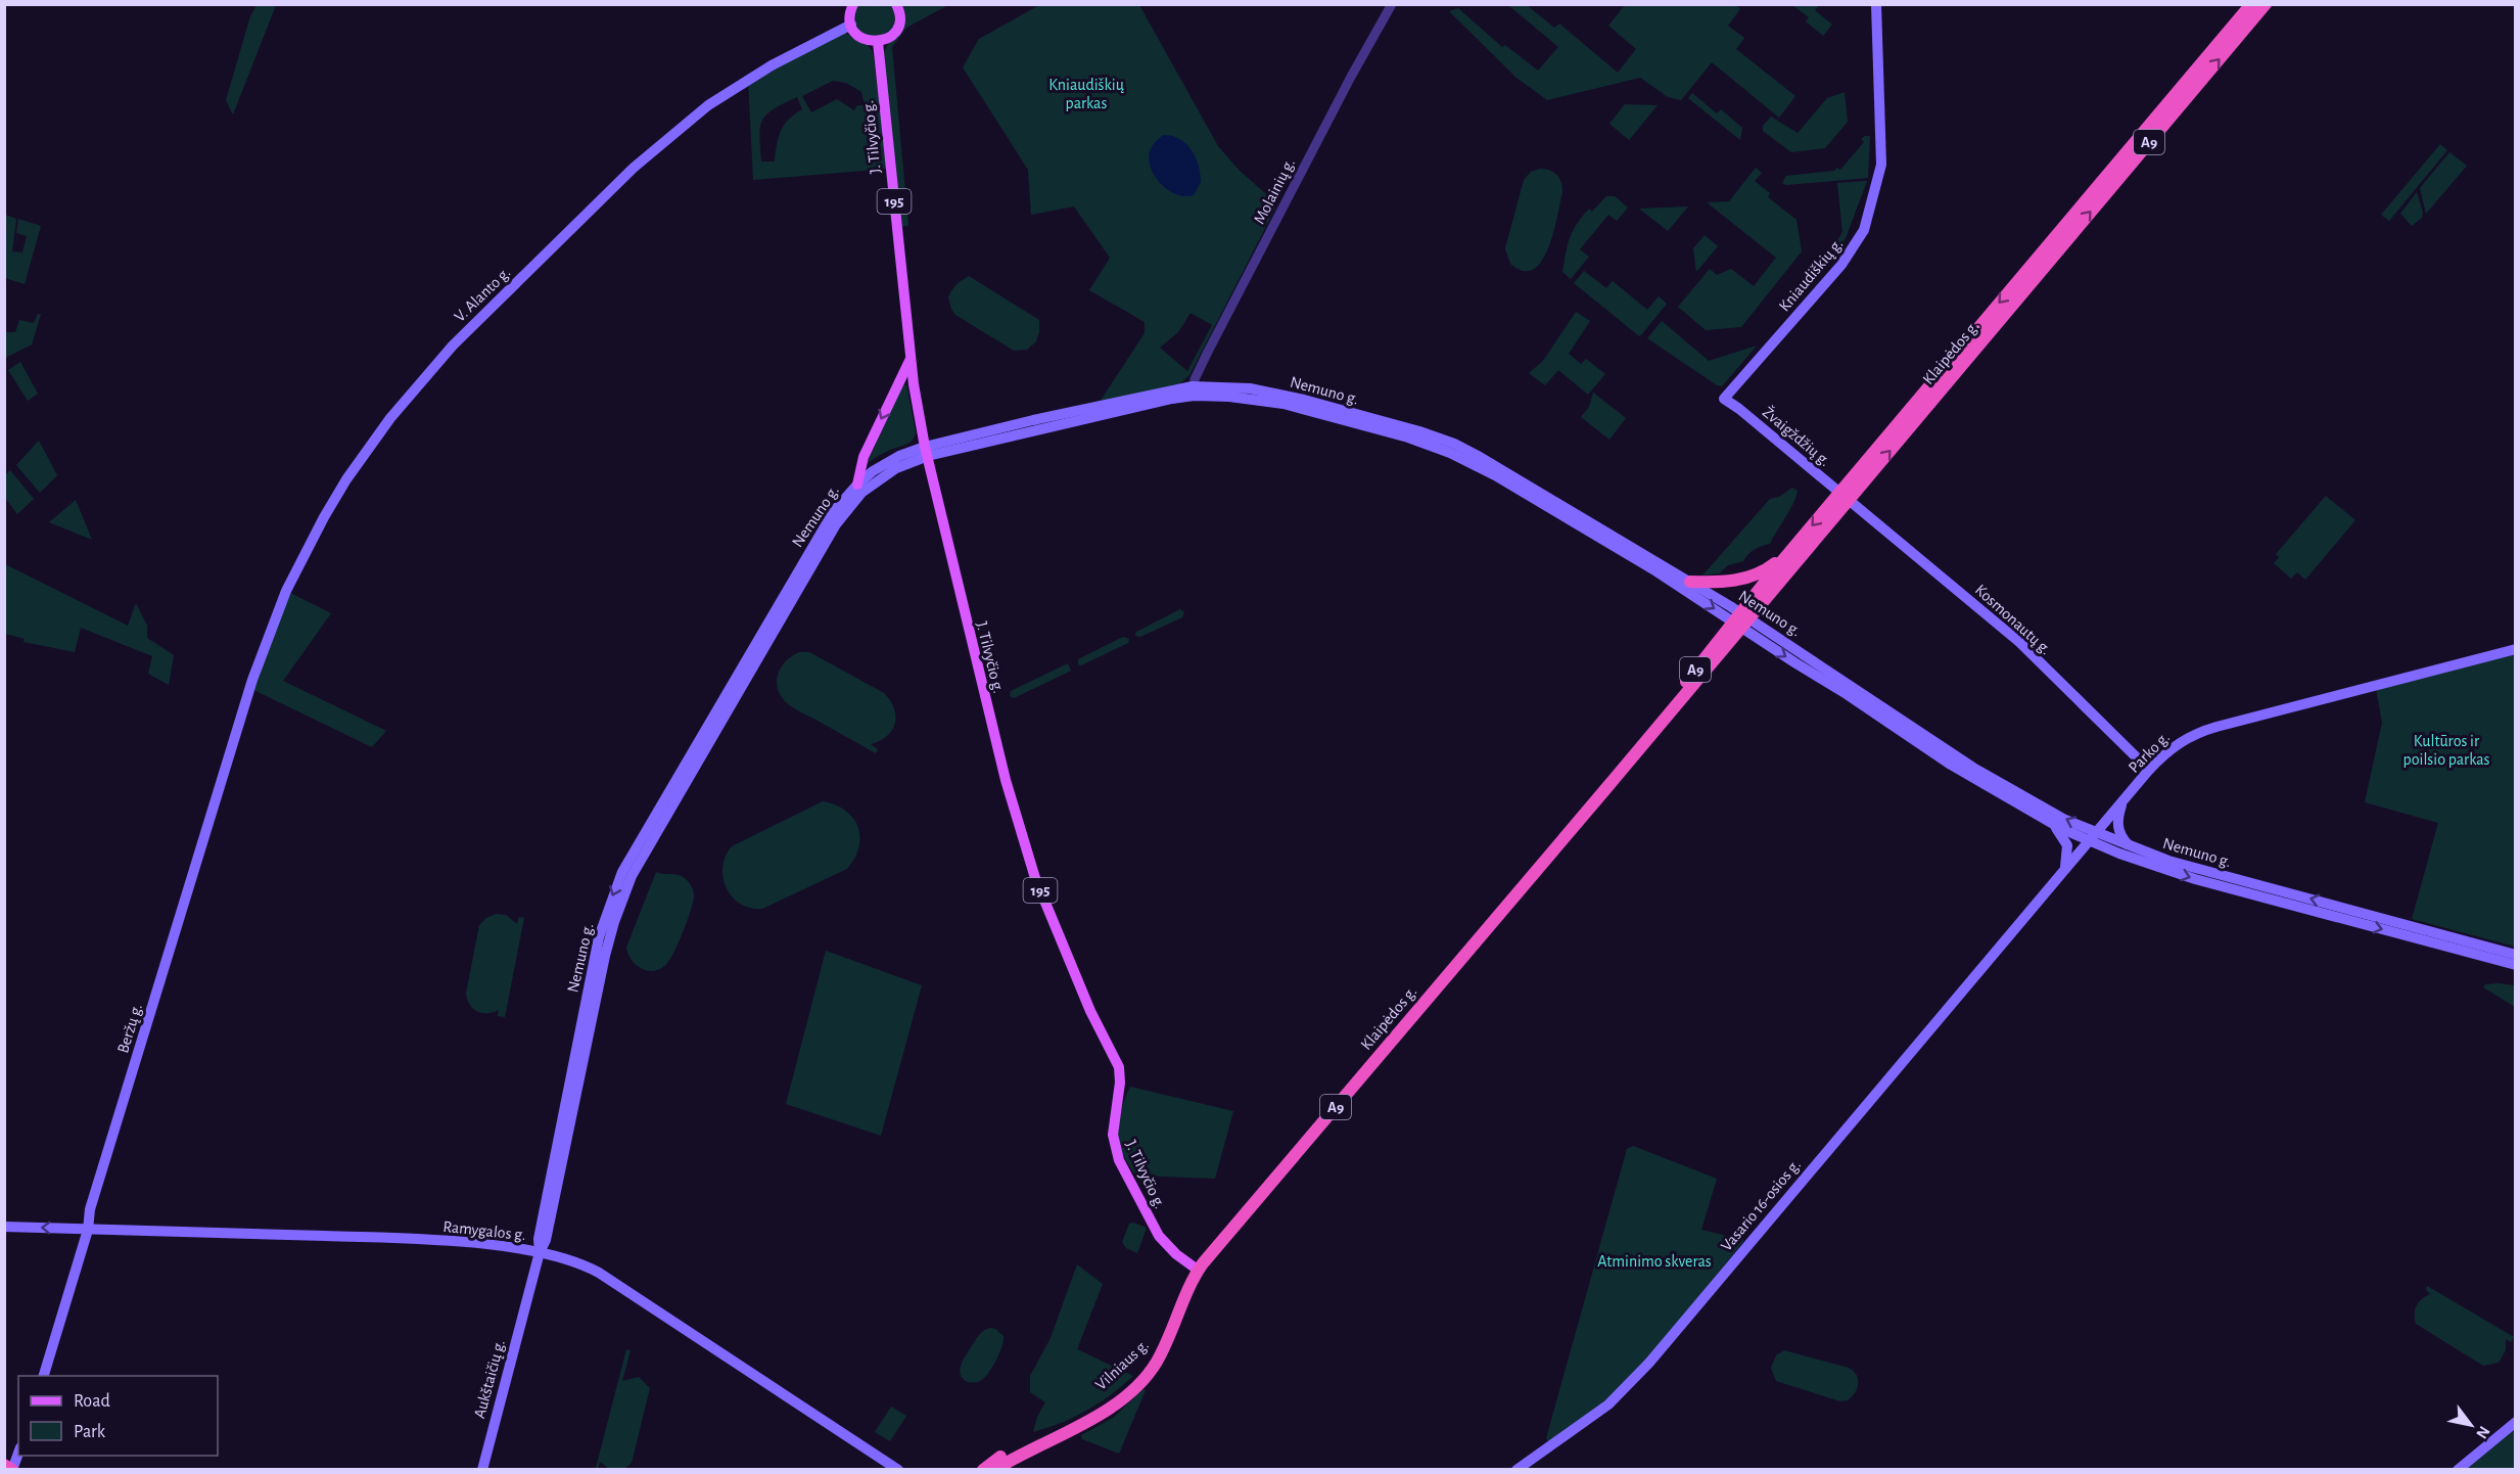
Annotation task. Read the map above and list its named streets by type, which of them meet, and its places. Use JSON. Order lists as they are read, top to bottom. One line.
{"streets":{"highway":["A9","Klaipėdos g.","Vilniaus g."],"main road":["J. Tilvyčio g.","195","Kniaudiškių g.","V. Alanto g.","Nemuno g.","Žvaigždžių g.","Kosmonautų g.","Parko g.","Beržų g.","Vasario 16-osios g.","Ramygalos g.","Aukštaičių g."],"street":["Molainių g."]},"crossings":[["J. Tilvyčio g.","Klaipėdos g."],["J. Tilvyčio g.","Nemuno g."],["Molainių g.","Nemuno g."],["Kniaudiškių g.","Žvaigždžių g."],["V. Alanto g.","Beržų g."],["Klaipėdos g.","Nemuno g."],["Klaipėdos g.","Žvaigždžių g."],["Klaipėdos g.","Kosmonautų g."],["Klaipėdos g.","Vilniaus g."],["Nemuno g.","Parko g."],["Nemuno g.","Ramygalos g."],["Nemuno g.","Aukštaičių g."],["Žvaigždžių g.","Kosmonautų g."],["Kosmonautų g.","Parko g."],["Parko g.","Vasario 16-osios g."],["Beržų g.","Ramygalos g."]],"parks":["Kniaudiškių parkas","Kultūros ir poilsio parkas","Atminimo skveras"],"legend":["Road","Park"],"north":"bottom right"}
